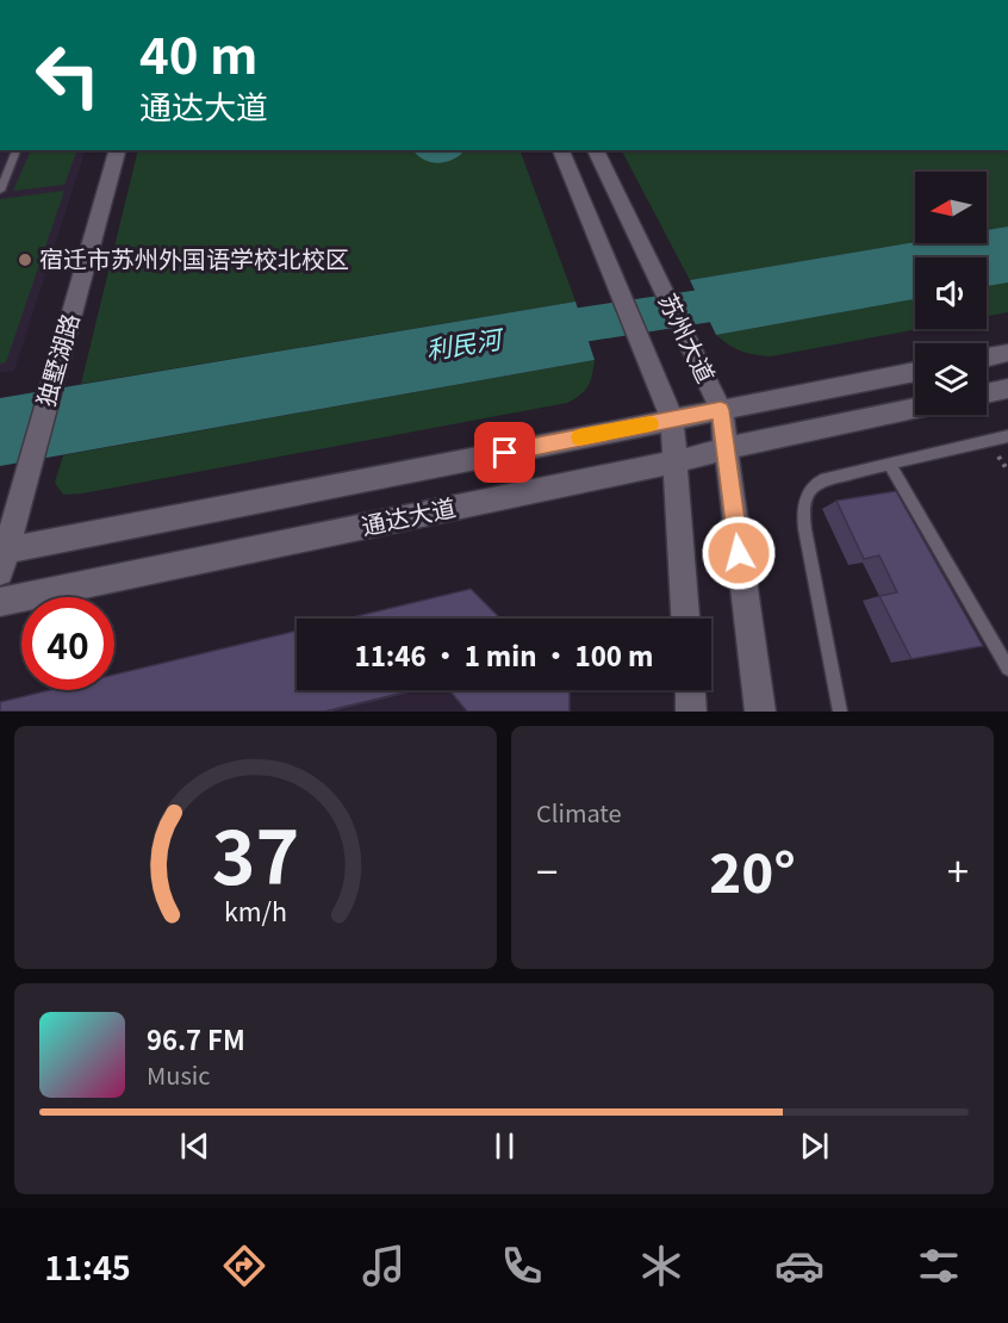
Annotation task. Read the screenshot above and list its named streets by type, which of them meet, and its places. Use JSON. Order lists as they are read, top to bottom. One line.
{"streets":{"street":["苏州大道","独墅湖路","通达大道"]},"crossings":[["苏州大道","通达大道"],["独墅湖路","通达大道"]],"water":["利民河"],"places":["宿迁市苏州外国语学校北校区"],"north":"left","page":{"turn":["40 m","通达大道"],"limit":"40","trip":"11:46 · 1 min · 100 m","tile":"Climate","heat":["−","20°","+"],"song":["96.7 FM","Music"],"tabs":"11:45","gauge":["37","km/h"]}}
